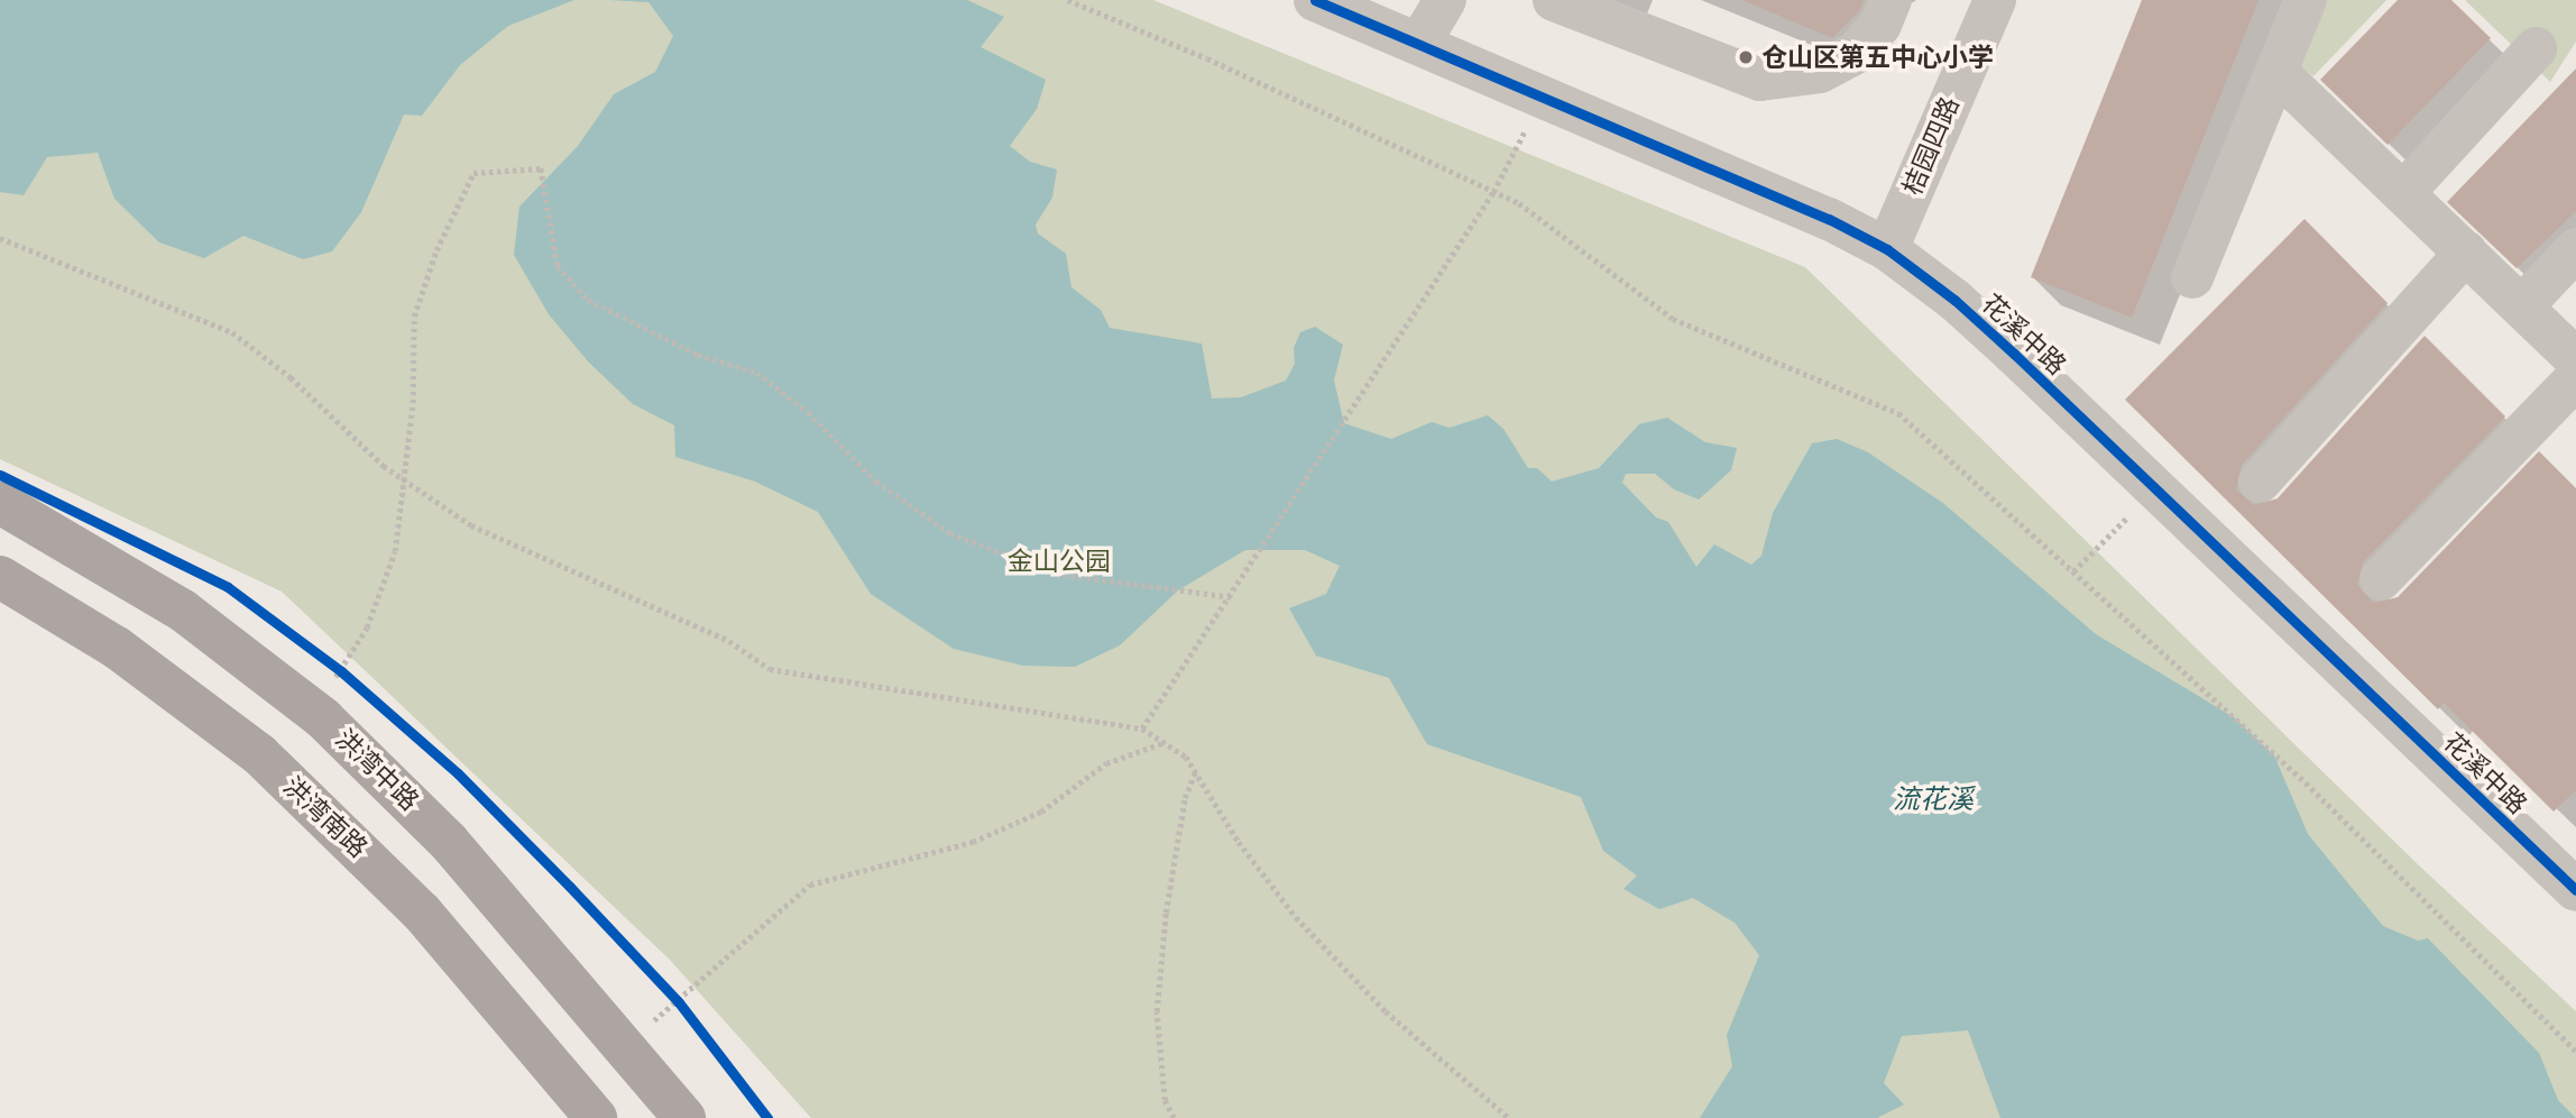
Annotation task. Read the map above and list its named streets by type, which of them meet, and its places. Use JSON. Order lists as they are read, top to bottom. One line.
{"streets":{"main road":["洪湾中路","洪湾南路"],"street":["桔园四路","花溪中路"]},"crossings":[["桔园四路","花溪中路"]],"water":["流花溪"],"parks":["金山公园"],"places":["仓山区第五中心小学"]}
